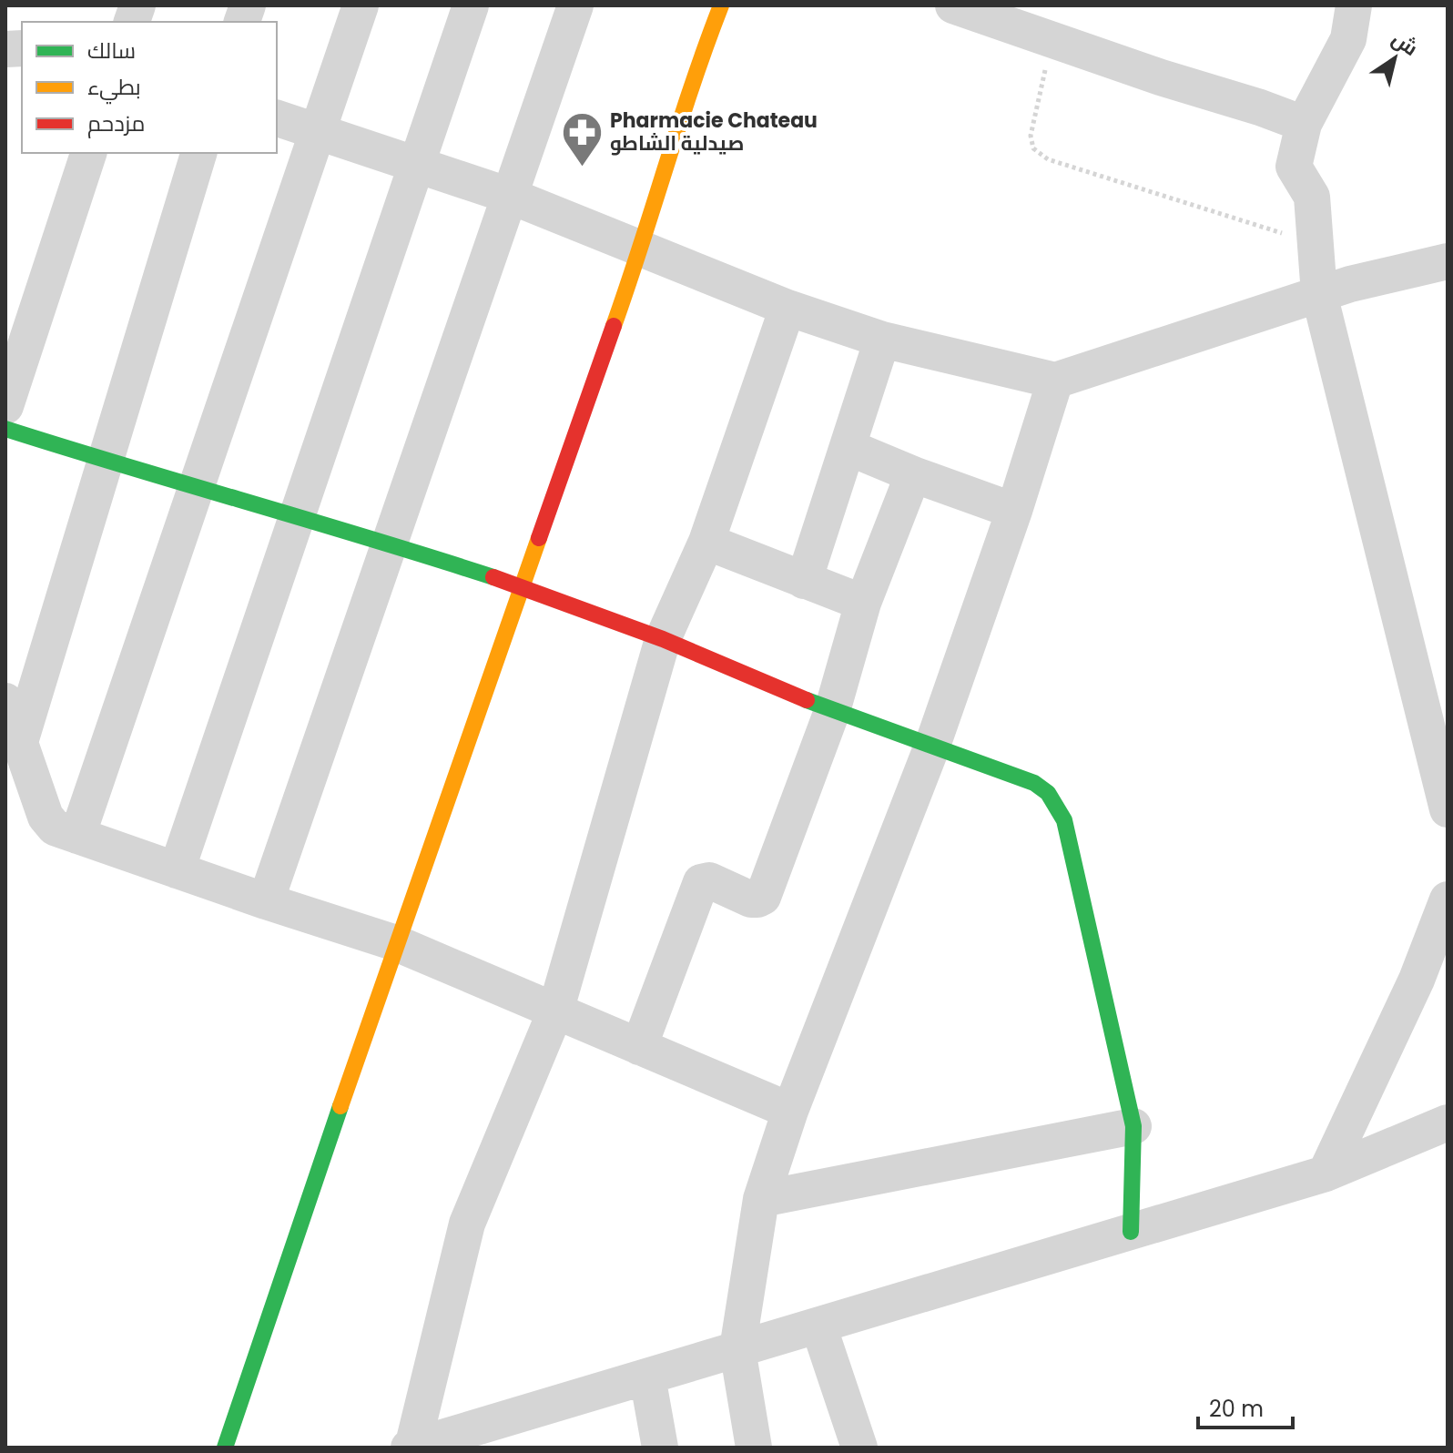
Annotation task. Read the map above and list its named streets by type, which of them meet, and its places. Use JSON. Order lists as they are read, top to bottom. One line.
{"places":{"pharmacy":["Pharmacie Chateau صيدلية الشاطو"]},"legend":["سالك","بطيء","مزدحم"],"scale_bar":"20 m","north":"top right"}
